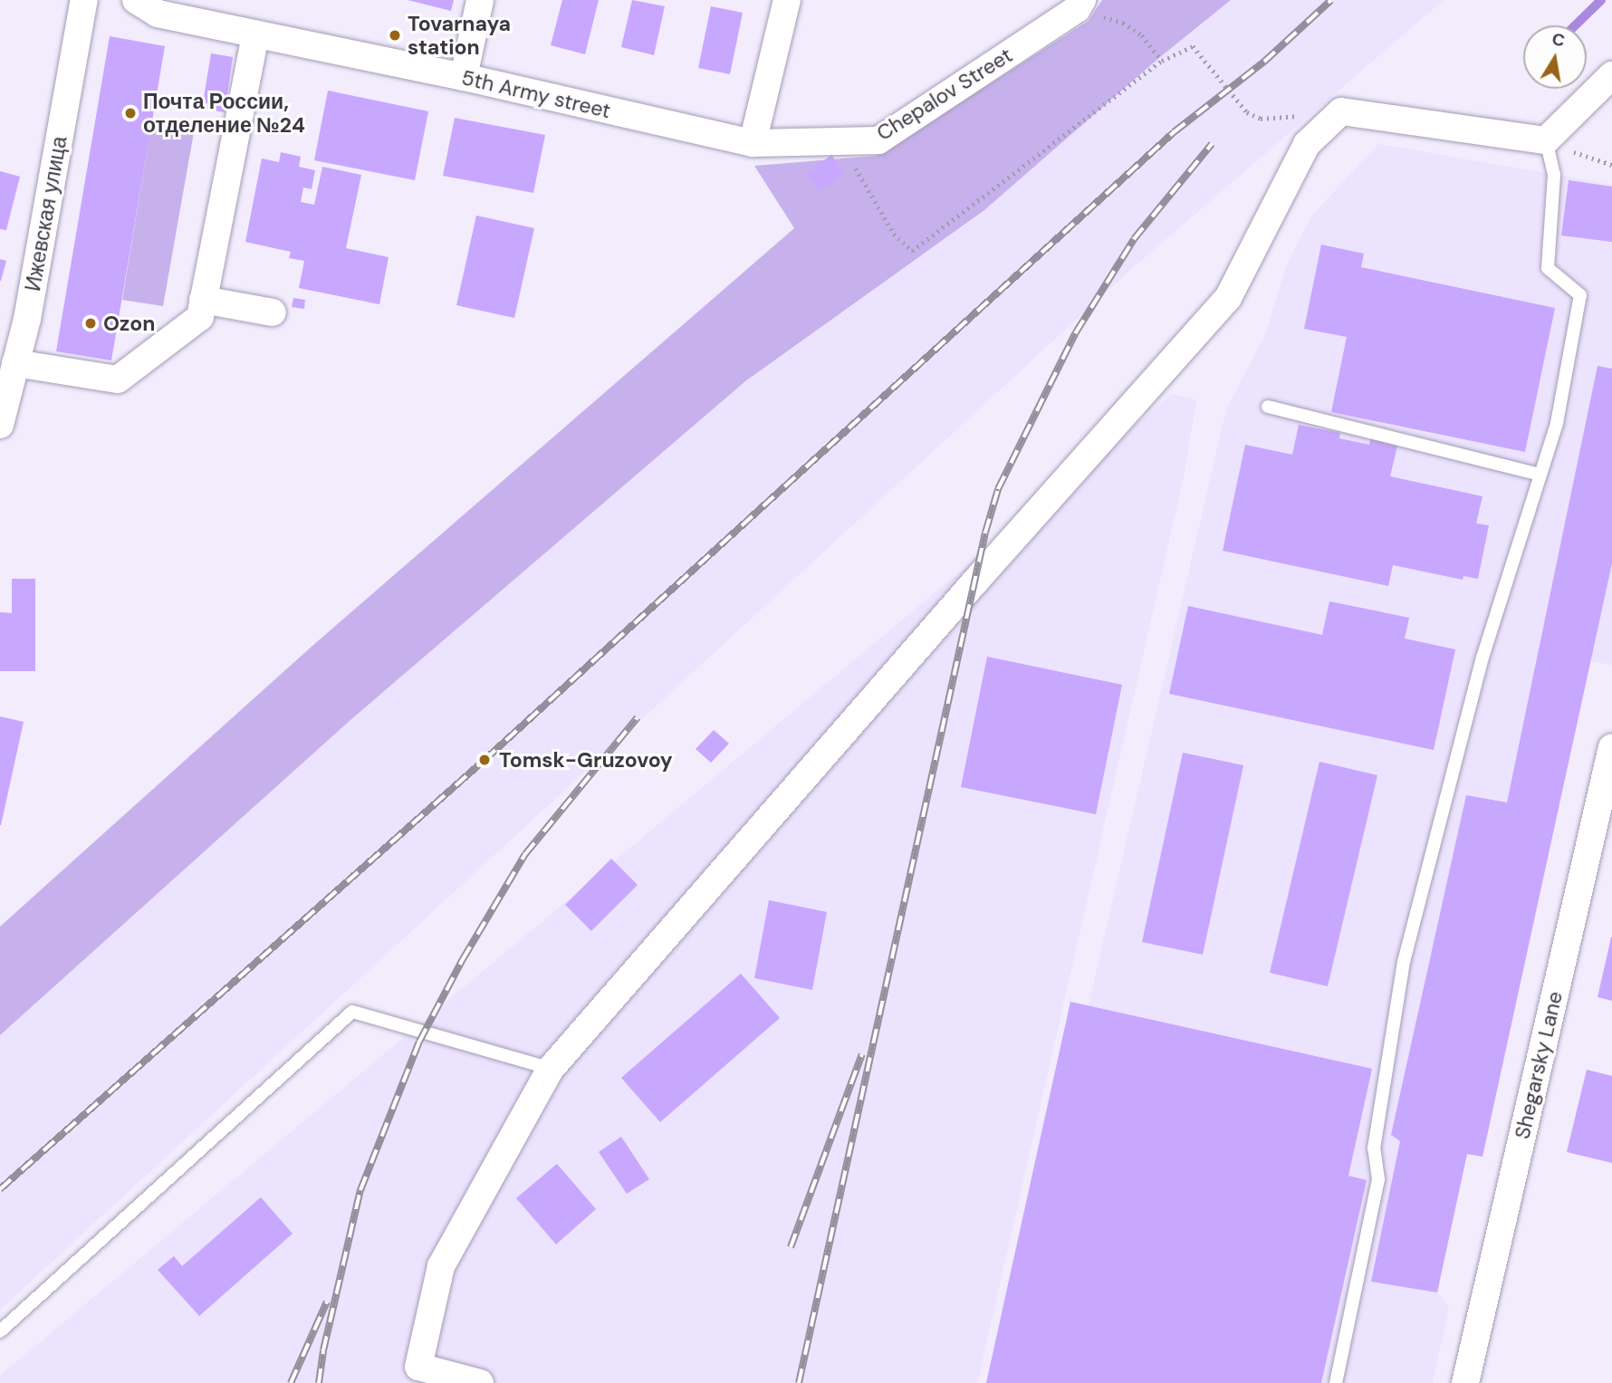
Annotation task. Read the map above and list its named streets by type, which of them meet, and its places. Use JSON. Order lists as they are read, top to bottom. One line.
{"streets":{"street":["5th Army street","Chepalov Street","Ижевская улица","Shegarsky Lane"]},"crossings":[["5th Army street","Chepalov Street"]],"places":["Tovarnaya station","Почта России, отделение №24","Ozon","Tomsk-Gruzovoy"],"north":"top"}
